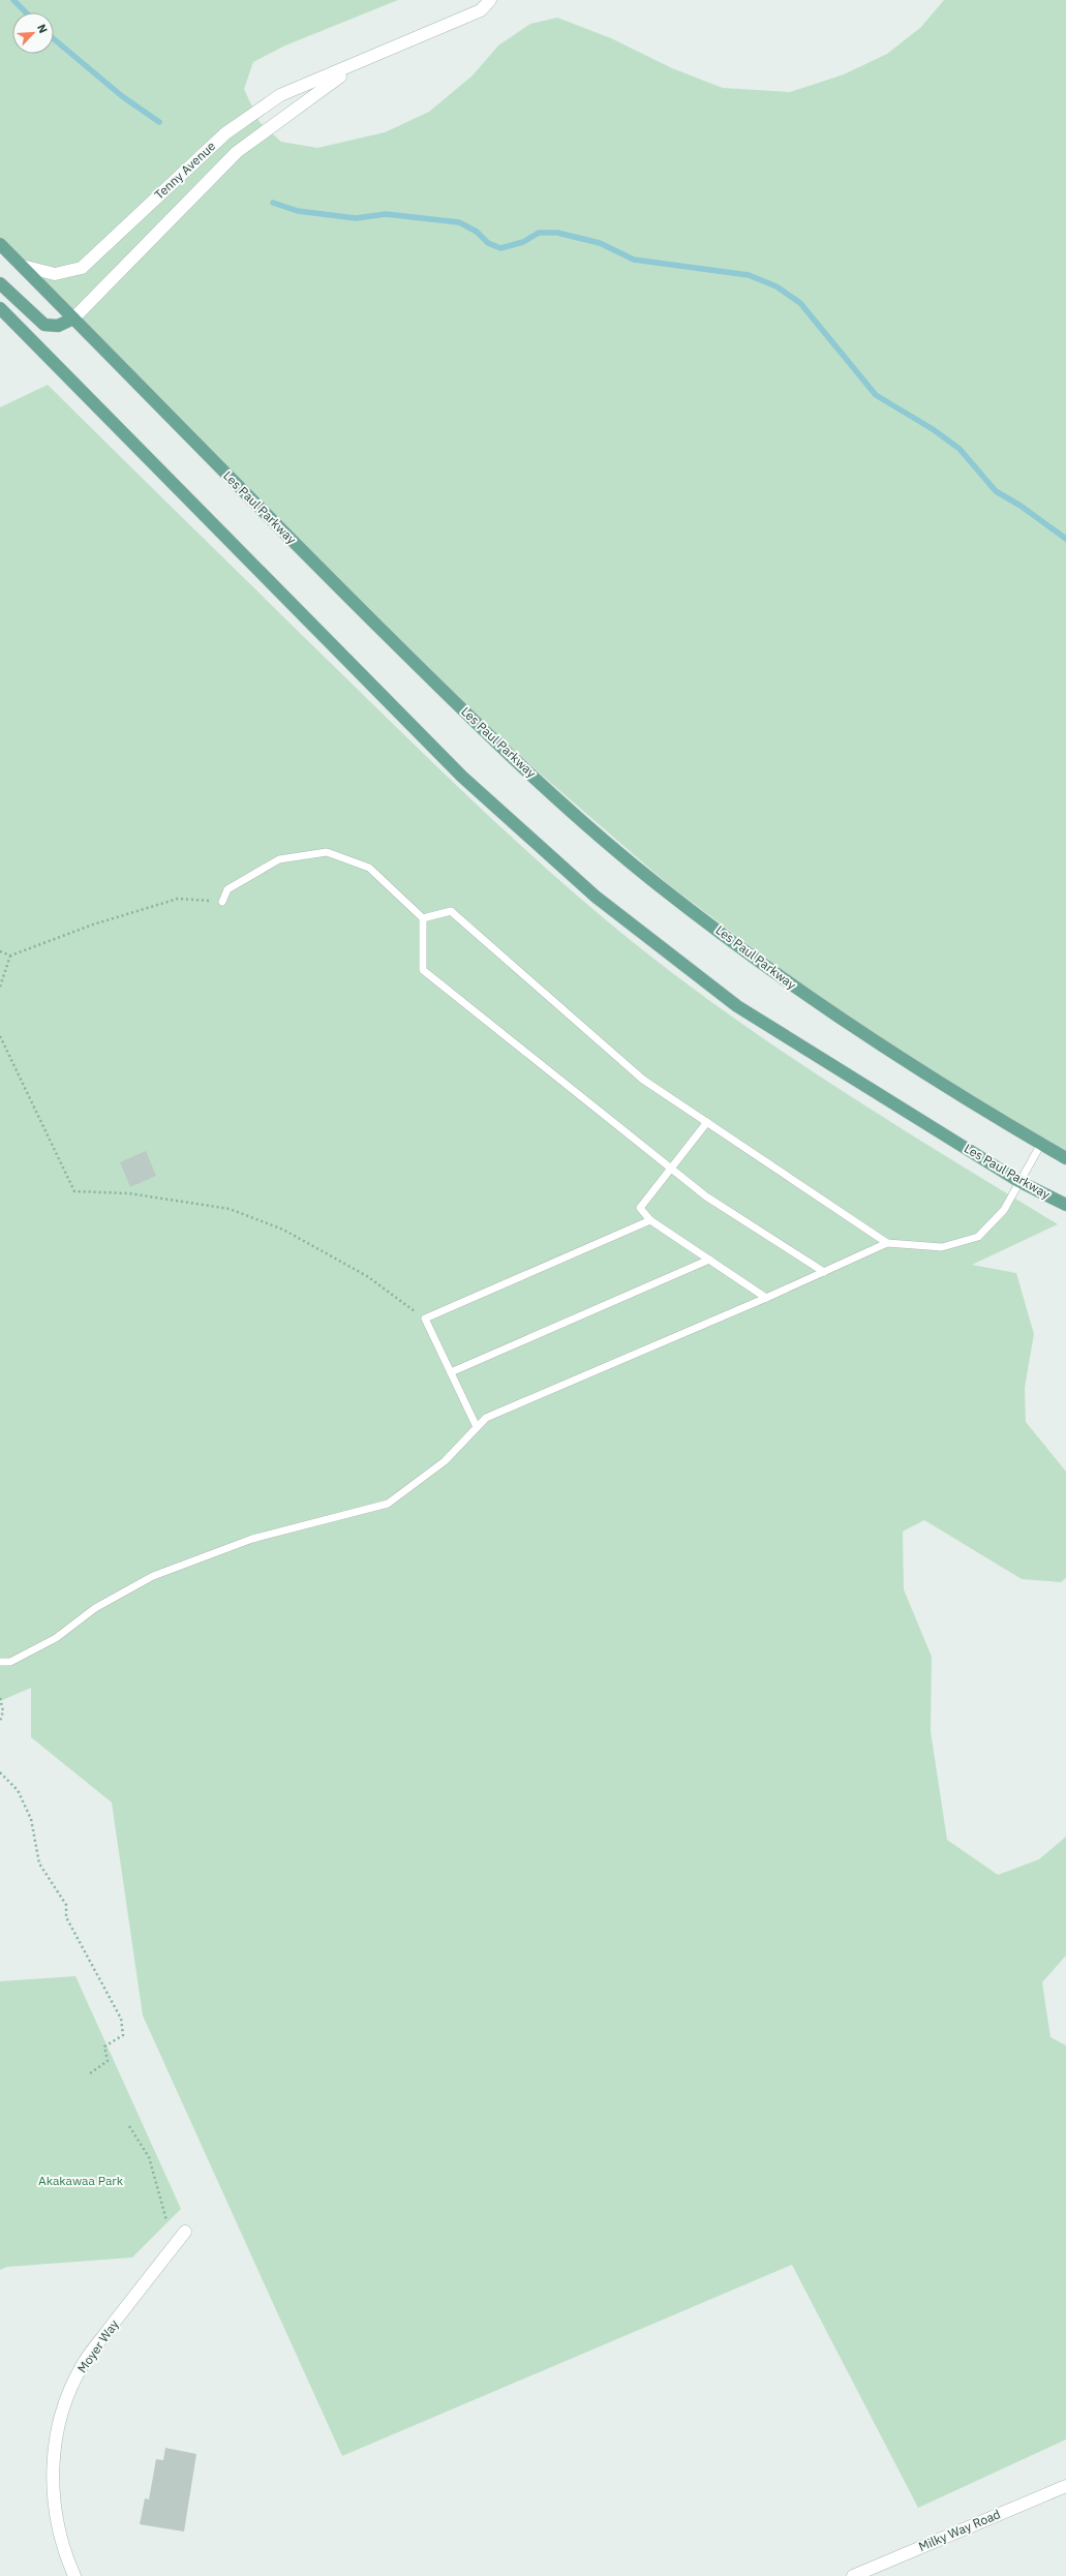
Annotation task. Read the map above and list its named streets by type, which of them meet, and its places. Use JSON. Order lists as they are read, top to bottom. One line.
{"streets":{"main road":["Les Paul Parkway"],"street":["Tenny Avenue","Moyer Way","Milky Way Road"]},"crossings":[["Tenny Avenue","Les Paul Parkway"]],"parks":["Akakawaa Park"],"north":"top right"}
